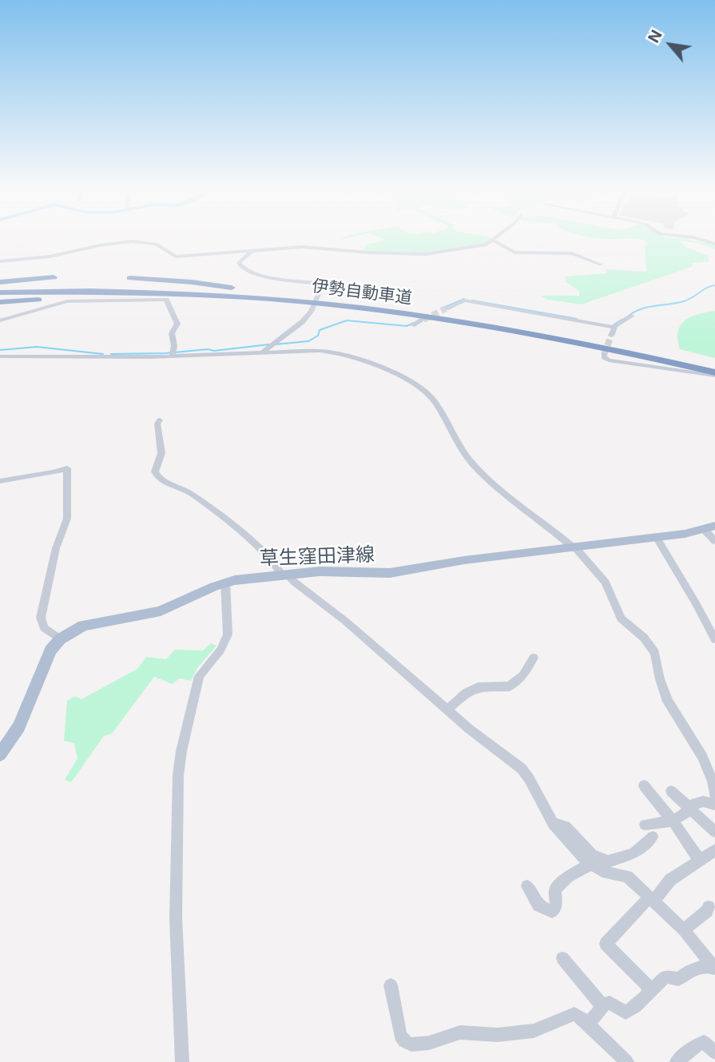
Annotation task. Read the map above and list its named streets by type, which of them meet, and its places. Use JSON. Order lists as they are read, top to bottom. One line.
{"streets":{"highway":["伊勢自動車道"],"main road":["草生窪田津線"]},"north":"top left"}
